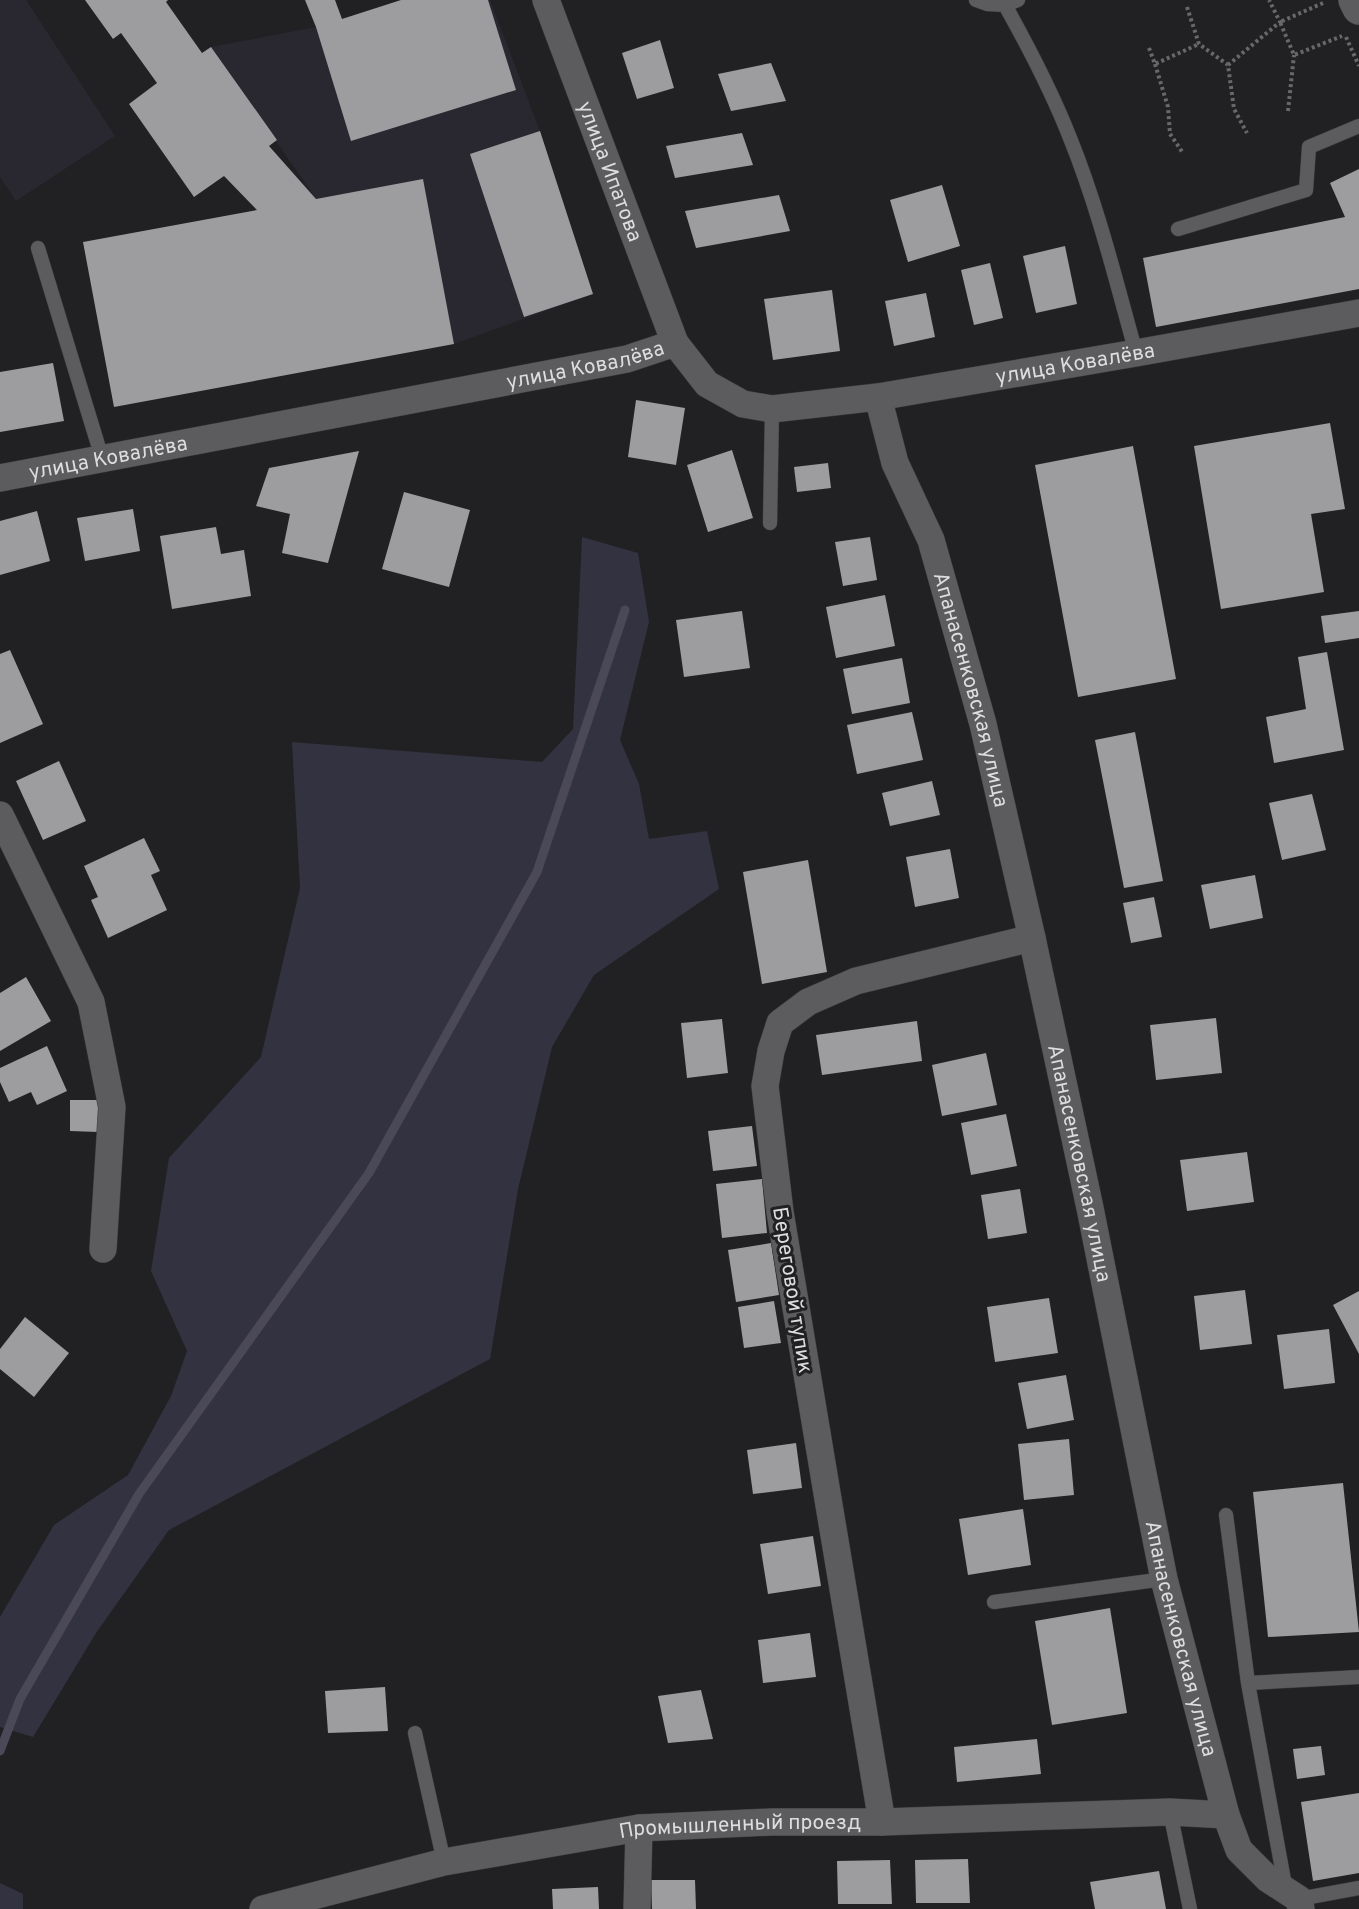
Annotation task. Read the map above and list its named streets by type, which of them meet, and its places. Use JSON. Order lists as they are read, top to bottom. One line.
{"streets":{"street":["улица Ипатова","улица Ковалёва","Апанасенковская улица","Береговой тупик","Промышленный проезд"]},"crossings":[["улица Ипатова","улица Ковалёва"],["улица Ковалёва","Апанасенковская улица"],["Апанасенковская улица","Береговой тупик"],["Апанасенковская улица","Промышленный проезд"],["Береговой тупик","Промышленный проезд"]]}
